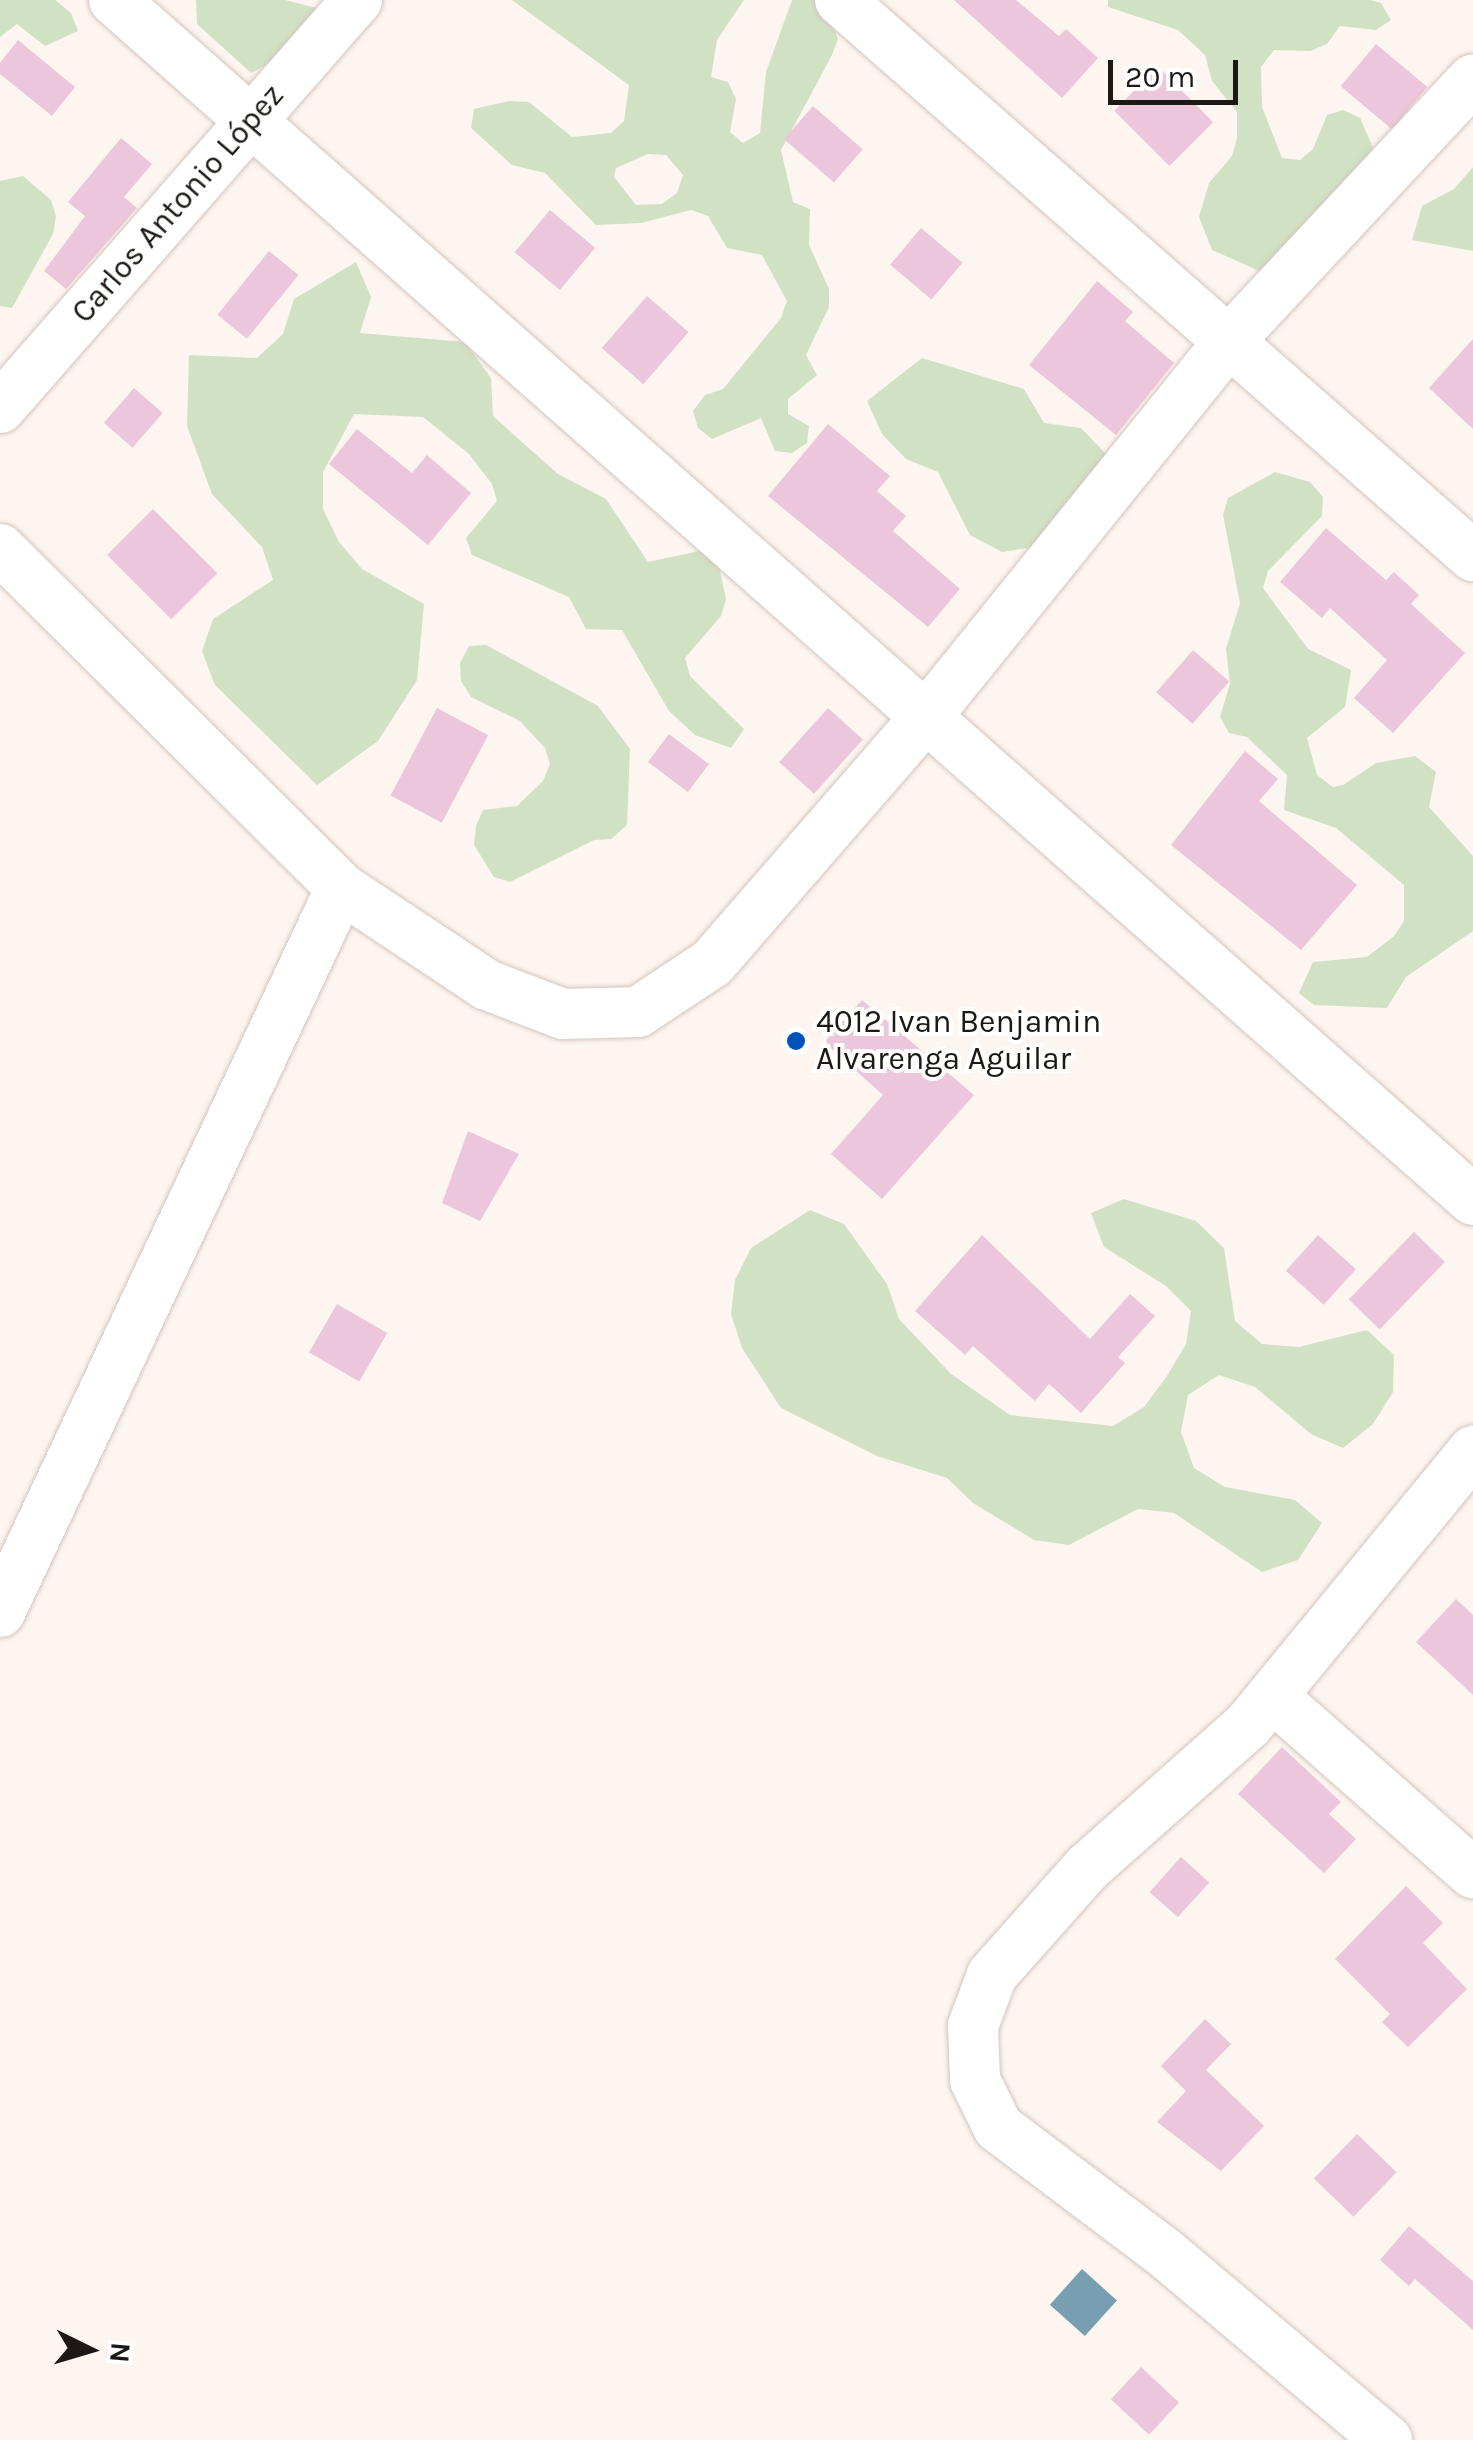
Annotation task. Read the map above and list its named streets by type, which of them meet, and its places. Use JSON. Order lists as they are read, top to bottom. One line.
{"streets":{"street":["Carlos Antonio López"]},"places":["4012 Ivan Benjamin Alvarenga Aguilar"],"scale_bar":"20 m","north":"right"}
